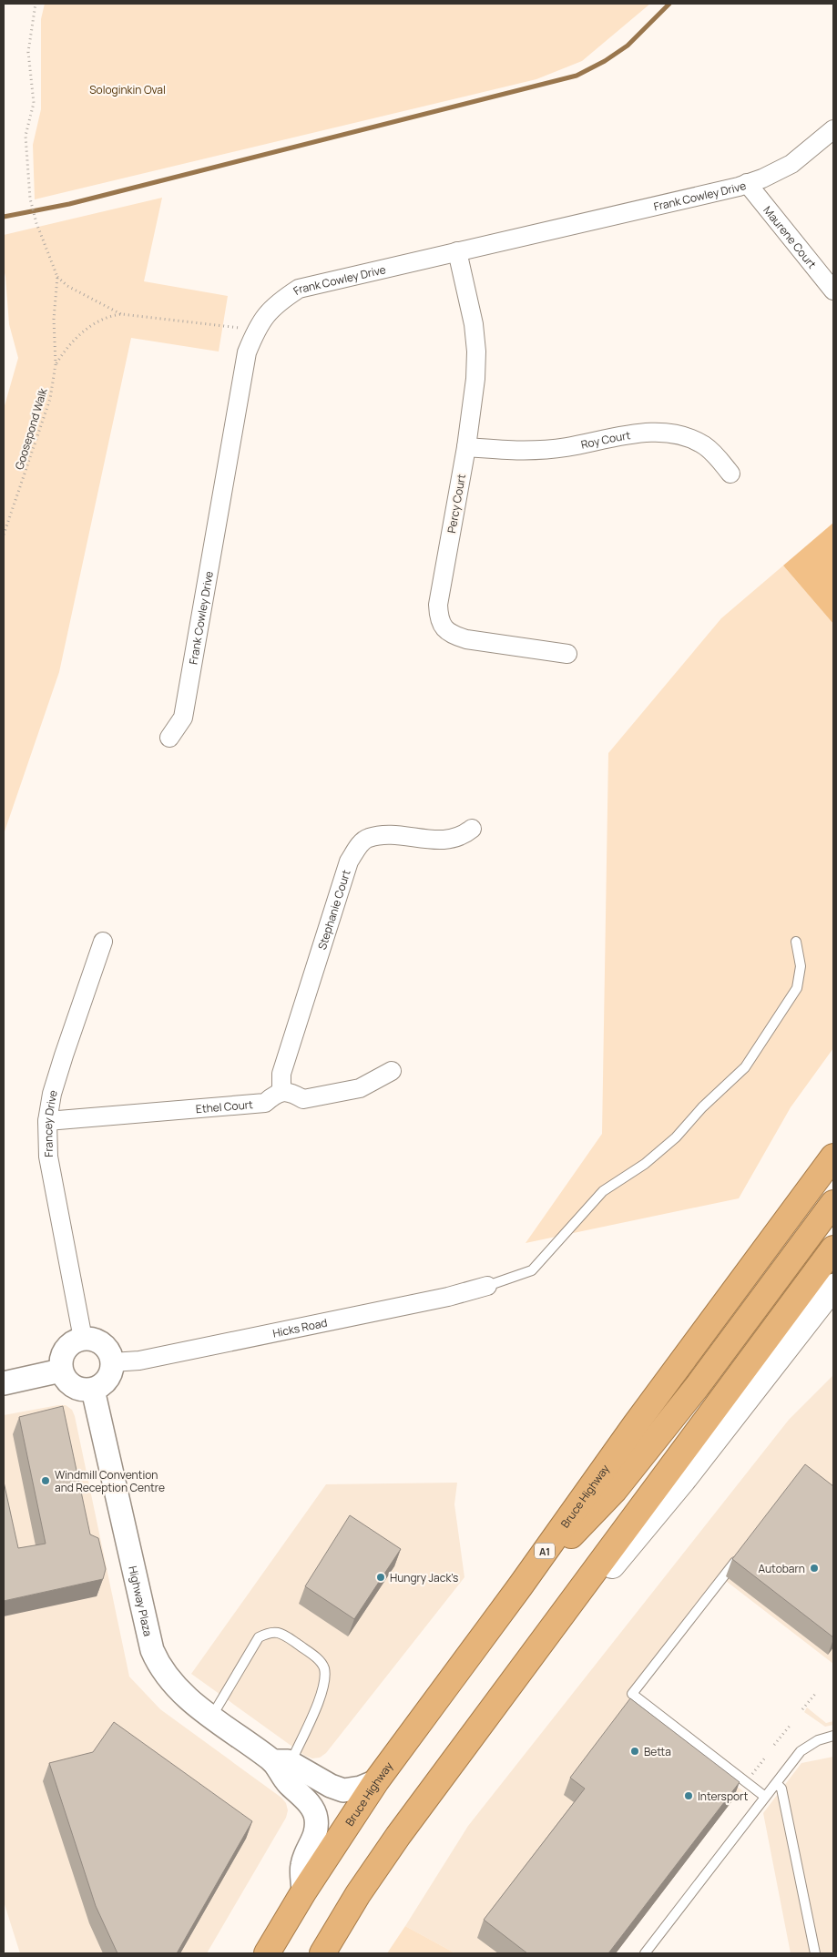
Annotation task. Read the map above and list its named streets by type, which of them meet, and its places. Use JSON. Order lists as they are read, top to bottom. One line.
{"streets":{"highway":["Bruce Highway","A1"],"street":["Frank Cowley Drive","Maurene Court","Roy Court","Percy Court","Stephanie Court","Ethel Court","Francey Drive","Hicks Road","Highway Plaza"],"path":["Goosepond Walk"]},"crossings":[["Frank Cowley Drive","Maurene Court"],["Frank Cowley Drive","Percy Court"],["Roy Court","Percy Court"],["Stephanie Court","Ethel Court"],["Ethel Court","Francey Drive"],["Francey Drive","Hicks Road"],["Francey Drive","Highway Plaza"],["Hicks Road","Highway Plaza"],["Bruce Highway","Highway Plaza"]],"parks":["Sologinkin Oval"],"places":["Windmill Convention and Reception Centre","Autobarn","Hungry Jack's","Betta","Intersport"]}
